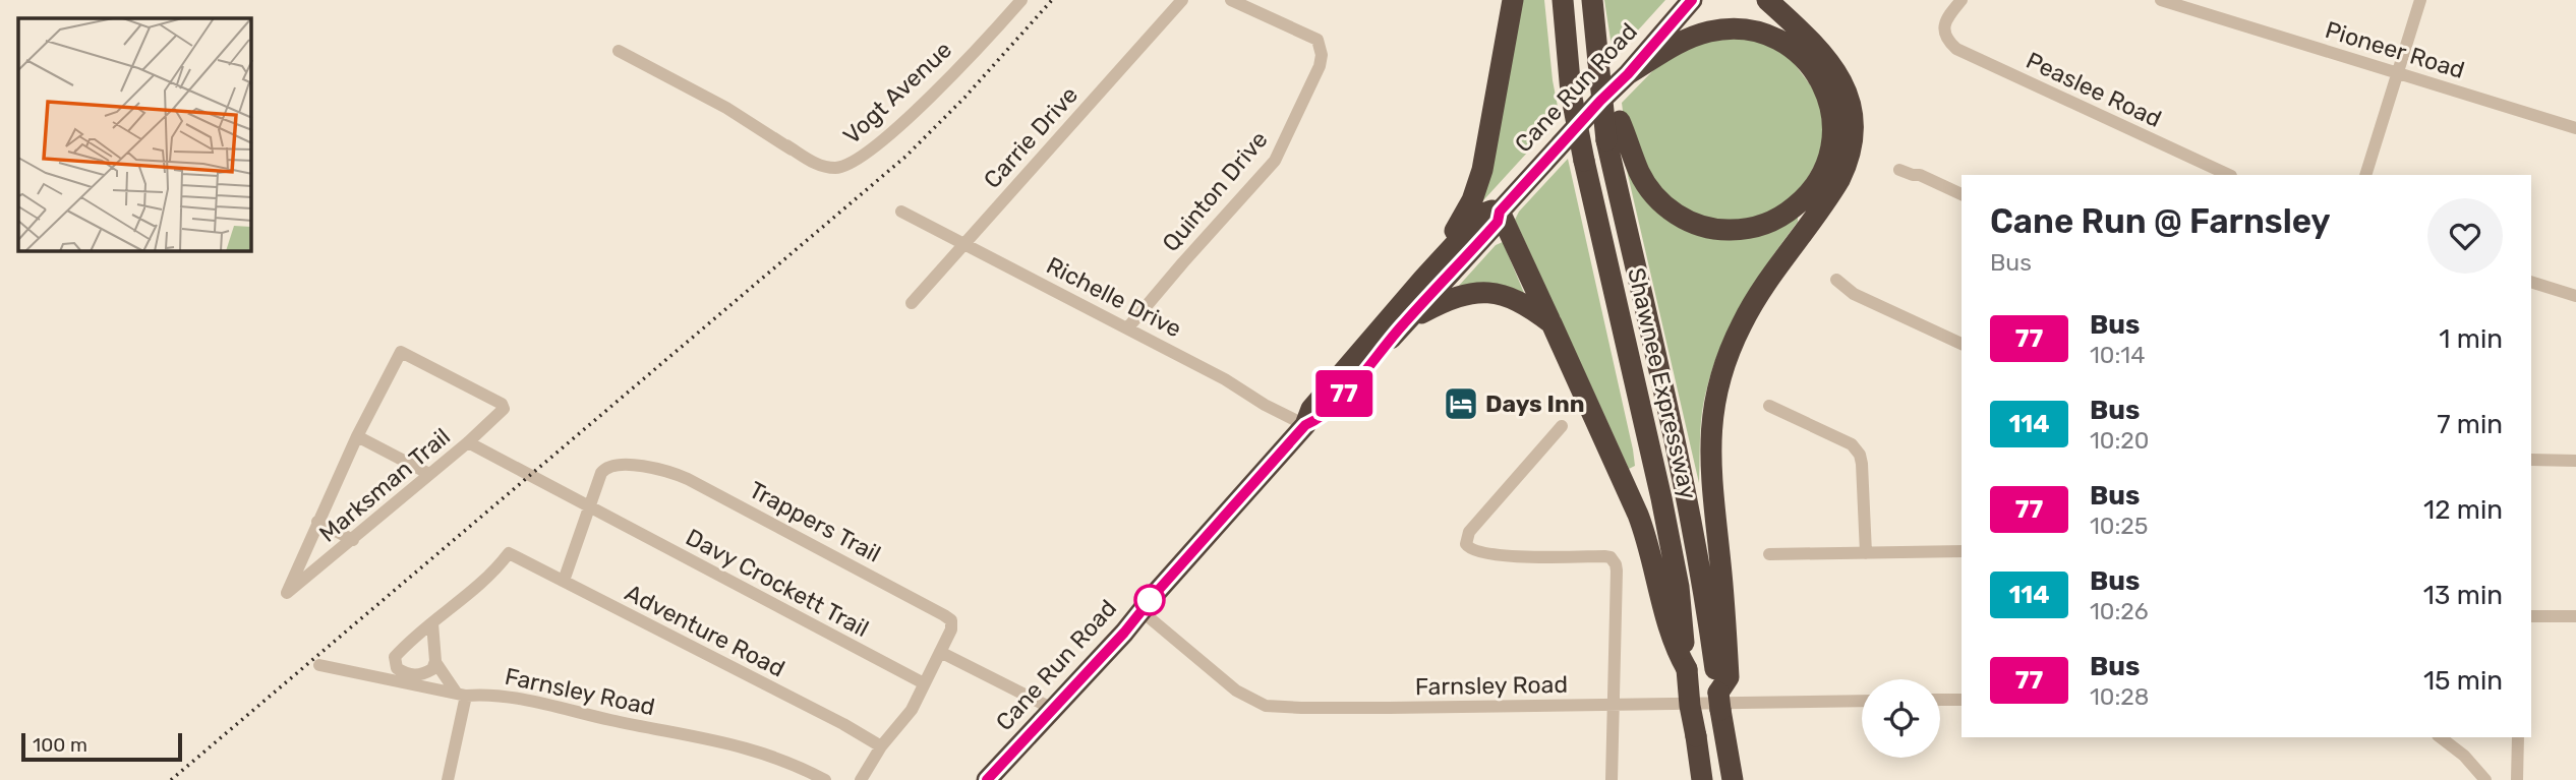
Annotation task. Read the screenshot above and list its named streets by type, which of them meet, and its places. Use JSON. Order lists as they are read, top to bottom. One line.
{"streets":{"highway":["Cane Run Road","Shawnee Expressway"],"street":["Pioneer Road","Peaslee Road","Vogt Avenue","Carrie Drive","Quinton Drive","Richelle Drive","Marksman Trail","Trappers Trail","Davy Crockett Trail","Adventure Road","Farnsley Road"]},"crossings":[["Cane Run Road","Richelle Drive"],["Cane Run Road","Farnsley Road"],["Carrie Drive","Richelle Drive"],["Quinton Drive","Richelle Drive"],["Marksman Trail","Davy Crockett Trail"],["Trappers Trail","Davy Crockett Trail"]],"places":{"hotel":["Days Inn"]},"lines":["bus line 77"],"scale_bar":"100 m","page":{"on_map":"77","heading":["Cane Run @ Farnsley","Bus"],"list":[{"mark":"77","name":"Bus","note":"10:14","value":"1 min"},{"mark":"114","name":"Bus","note":"10:20","value":"7 min"},{"mark":"77","name":"Bus","note":"10:25","value":"12 min"},{"mark":"114","name":"Bus","note":"10:26","value":"13 min"},{"mark":"77","name":"Bus","note":"10:28","value":"15 min"}],"scale":"100 m"}}
